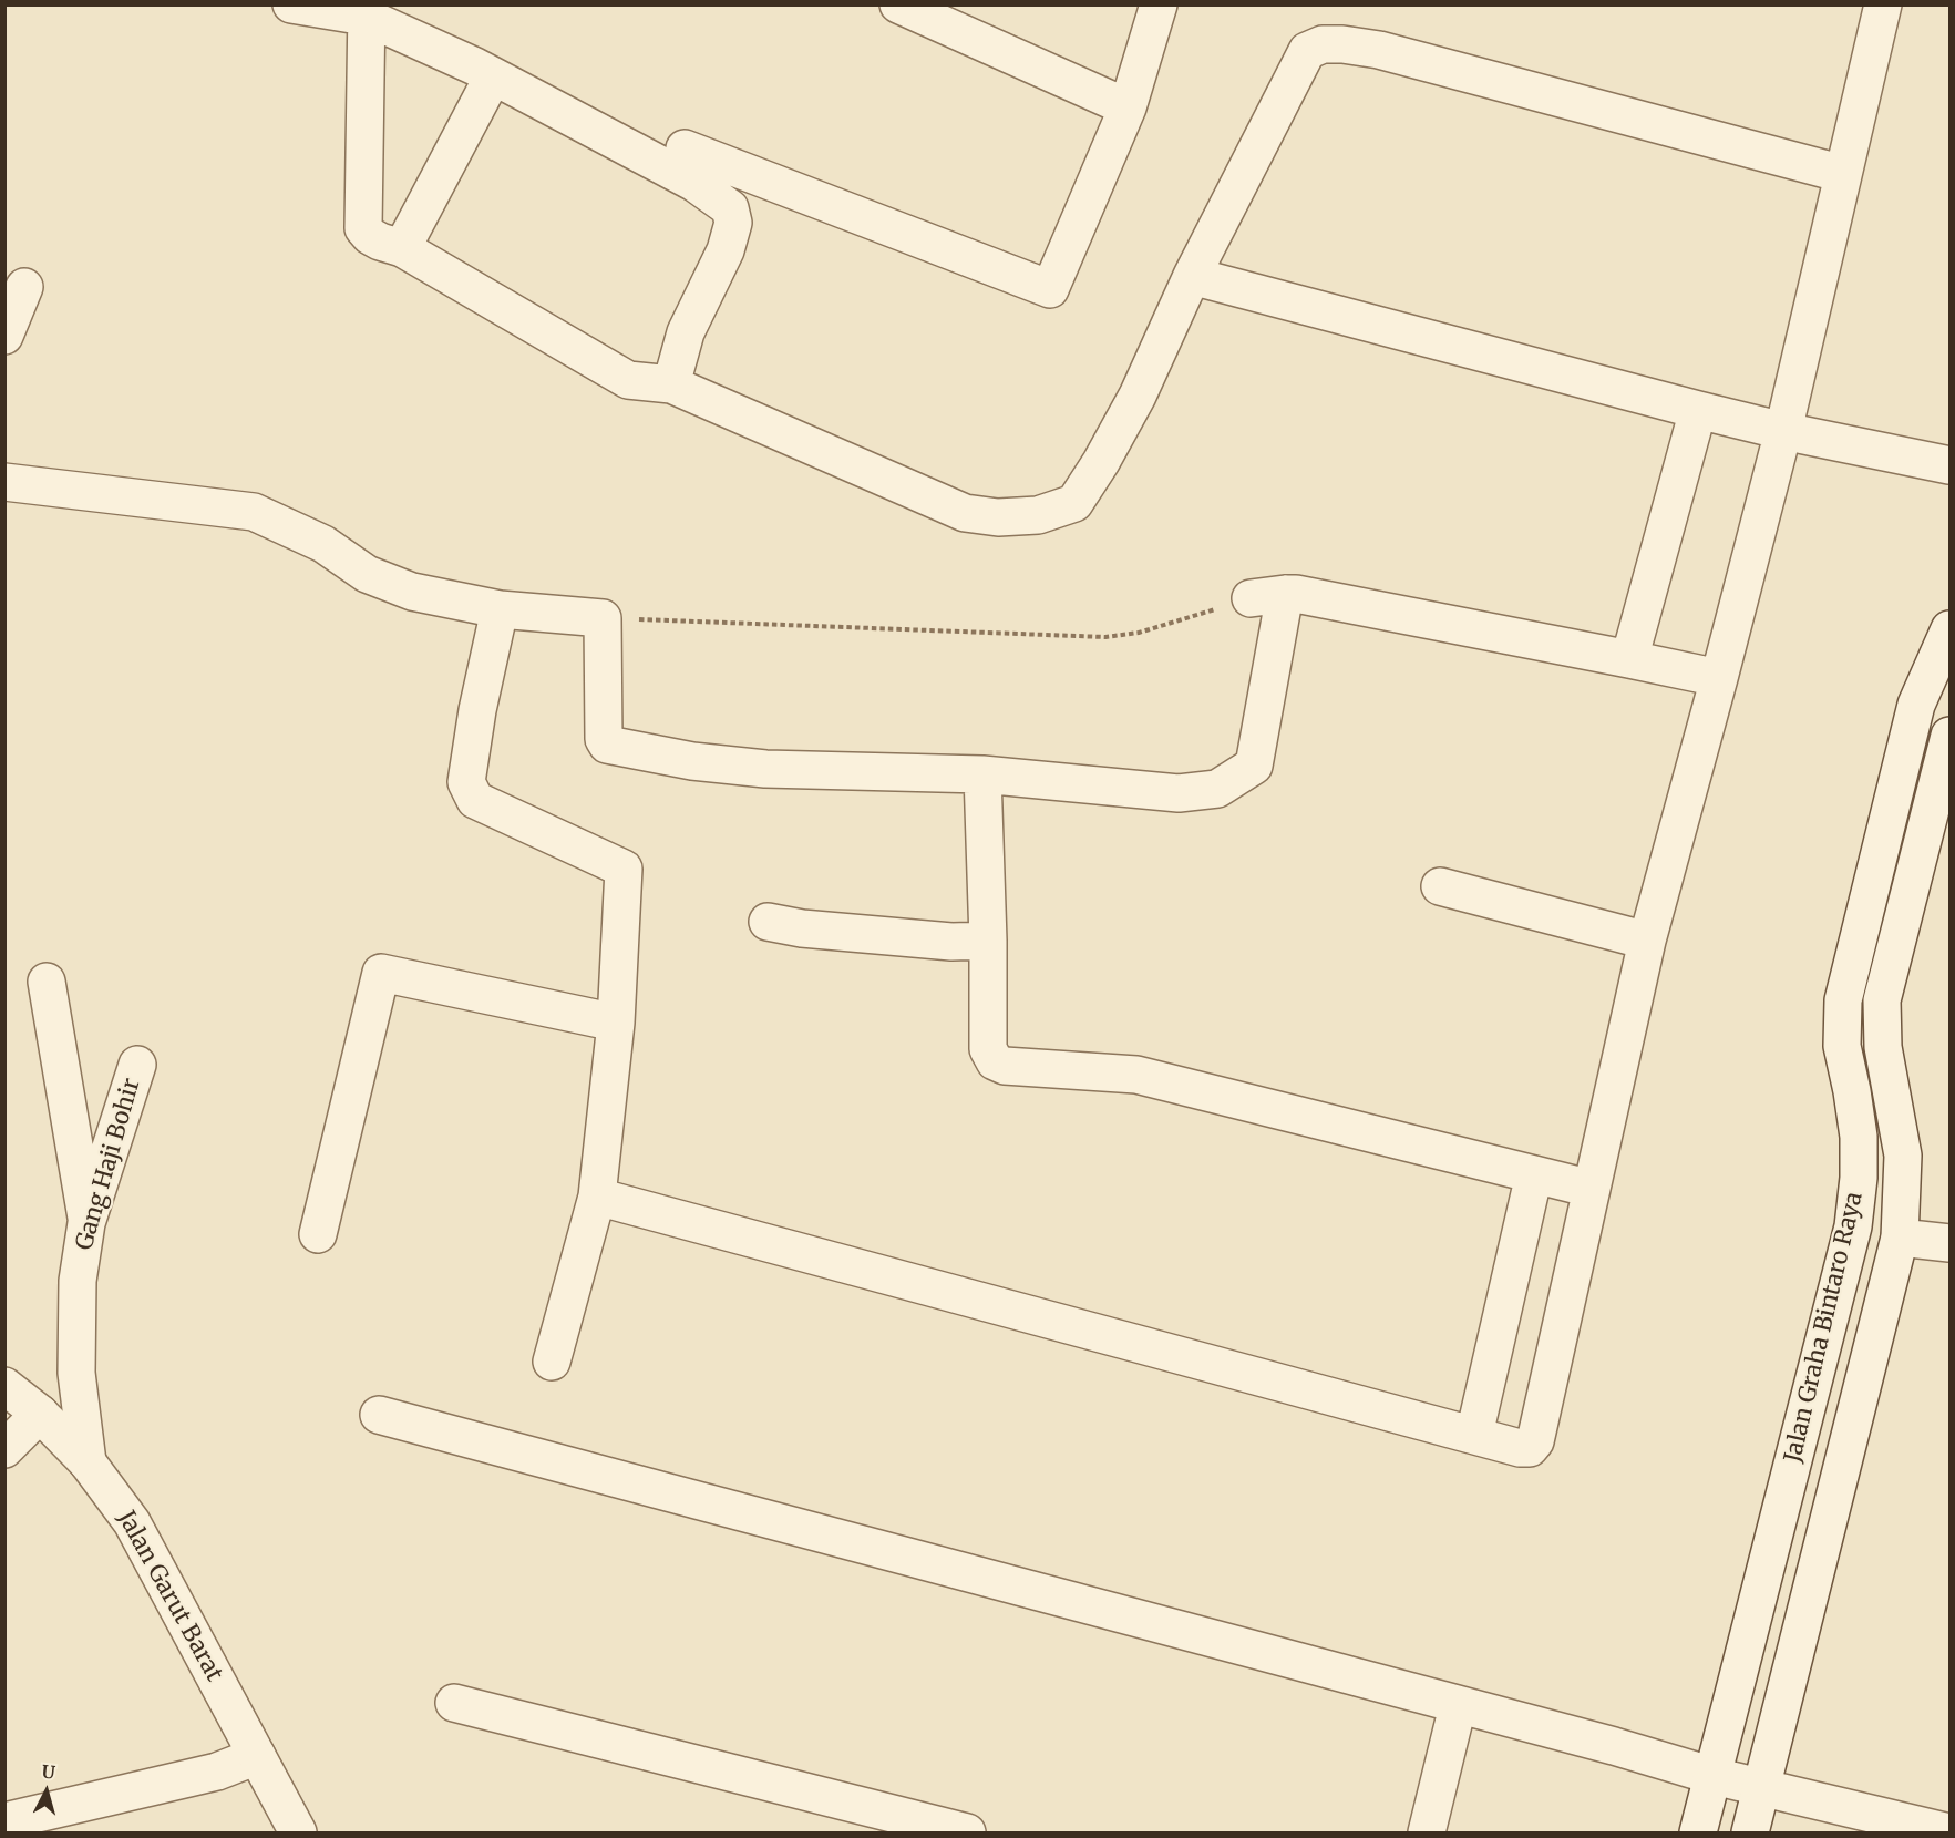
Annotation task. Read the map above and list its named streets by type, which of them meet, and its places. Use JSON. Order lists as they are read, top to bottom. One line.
{"streets":{"street":["Gang Haji Bohir","Jalan Graha Bintaro Raya","Jalan Garut Barat"]},"crossings":[["Gang Haji Bohir","Jalan Garut Barat"]],"north":"top"}
